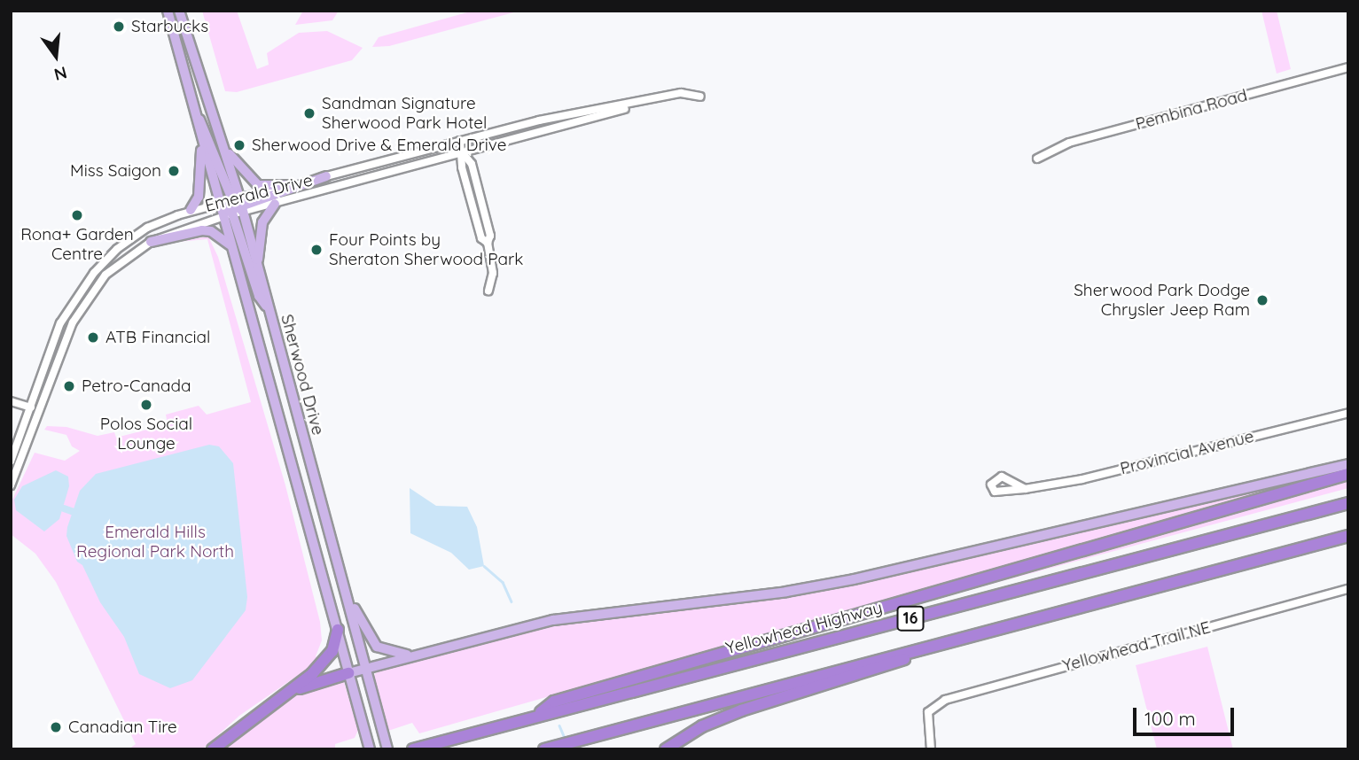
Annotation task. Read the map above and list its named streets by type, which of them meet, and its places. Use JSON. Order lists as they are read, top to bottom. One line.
{"streets":{"highway":["16","Yellowhead Highway"],"main road":["Sherwood Drive"],"street":["Pembina Road","Emerald Drive","Provincial Avenue","Yellowhead Trail NE"]},"crossings":[["Emerald Drive","Sherwood Drive"]],"parks":["Emerald Hills Regional Park North"],"places":["Starbucks","Sandman Signature Sherwood Park Hotel","Sherwood Drive & Emerald Drive","Miss Saigon","Rona+ Garden Centre","Four Points by Sheraton Sherwood Park","Sherwood Park Dodge Chrysler Jeep Ram","ATB Financial","Petro-Canada","Polos Social Lounge","Canadian Tire"],"scale_bar":"100 m","north":"bottom"}
